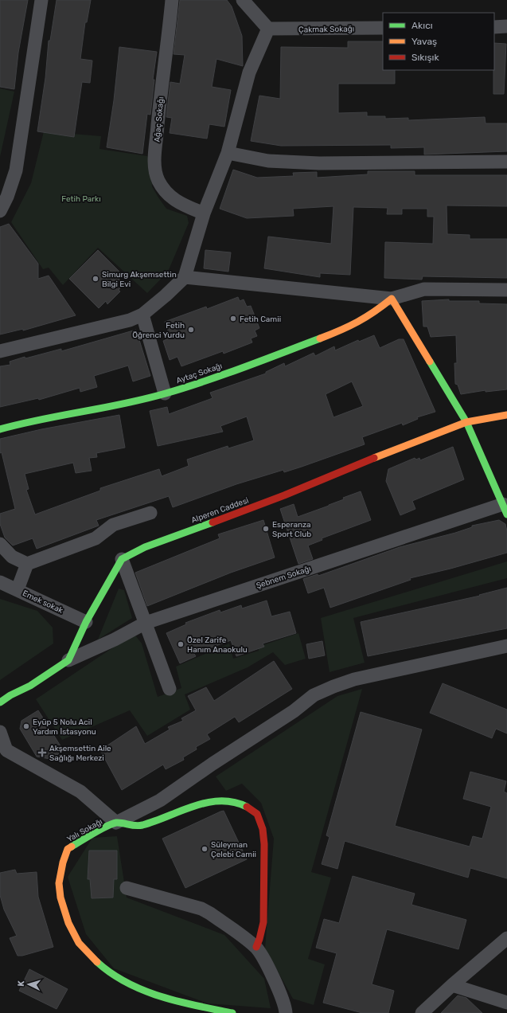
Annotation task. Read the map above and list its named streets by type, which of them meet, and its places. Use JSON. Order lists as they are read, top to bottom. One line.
{"streets":{"street":["Çakmak Sokağı","Ağaç Sokağı","Aytaç Sokağı","Alperen Caddesi","Şebnem Sokağı","Emek sokak","Yalı Sokağı"]},"parks":["Fetih Parkı"],"places":{"other":["Simurg Akşemsettin Bilgi Evi","Fetih Camii","Fetih Öğrenci Yurdu","Esperanza Sport Club","Özel Zarife Hanım Anaokulu","Eyüp 5 Nolu Acil Yardım İstasyonu","Süleyman Çelebi Camii"],"health":["Akşemsettin Aile Sağlığı Merkezi"]},"legend":["Akıcı","Yavaş","Sıkışık"],"north":"left"}
